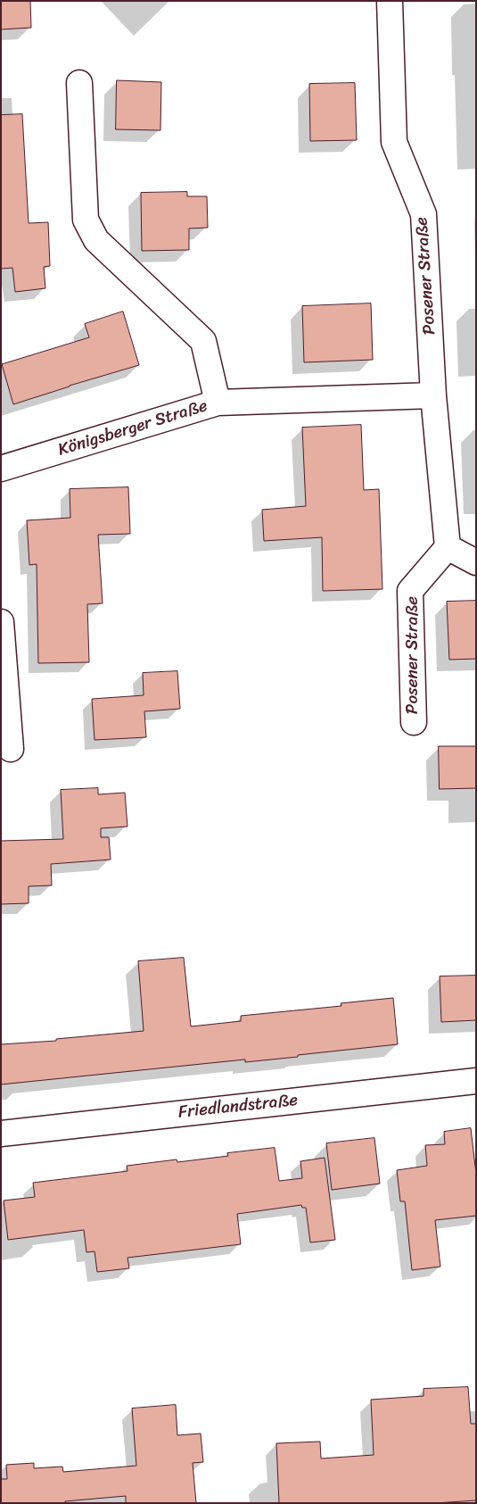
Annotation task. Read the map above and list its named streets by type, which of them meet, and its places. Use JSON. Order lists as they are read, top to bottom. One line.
{"streets":{"street":["Posener Straße","Königsberger Straße","Friedlandstraße"]}}
